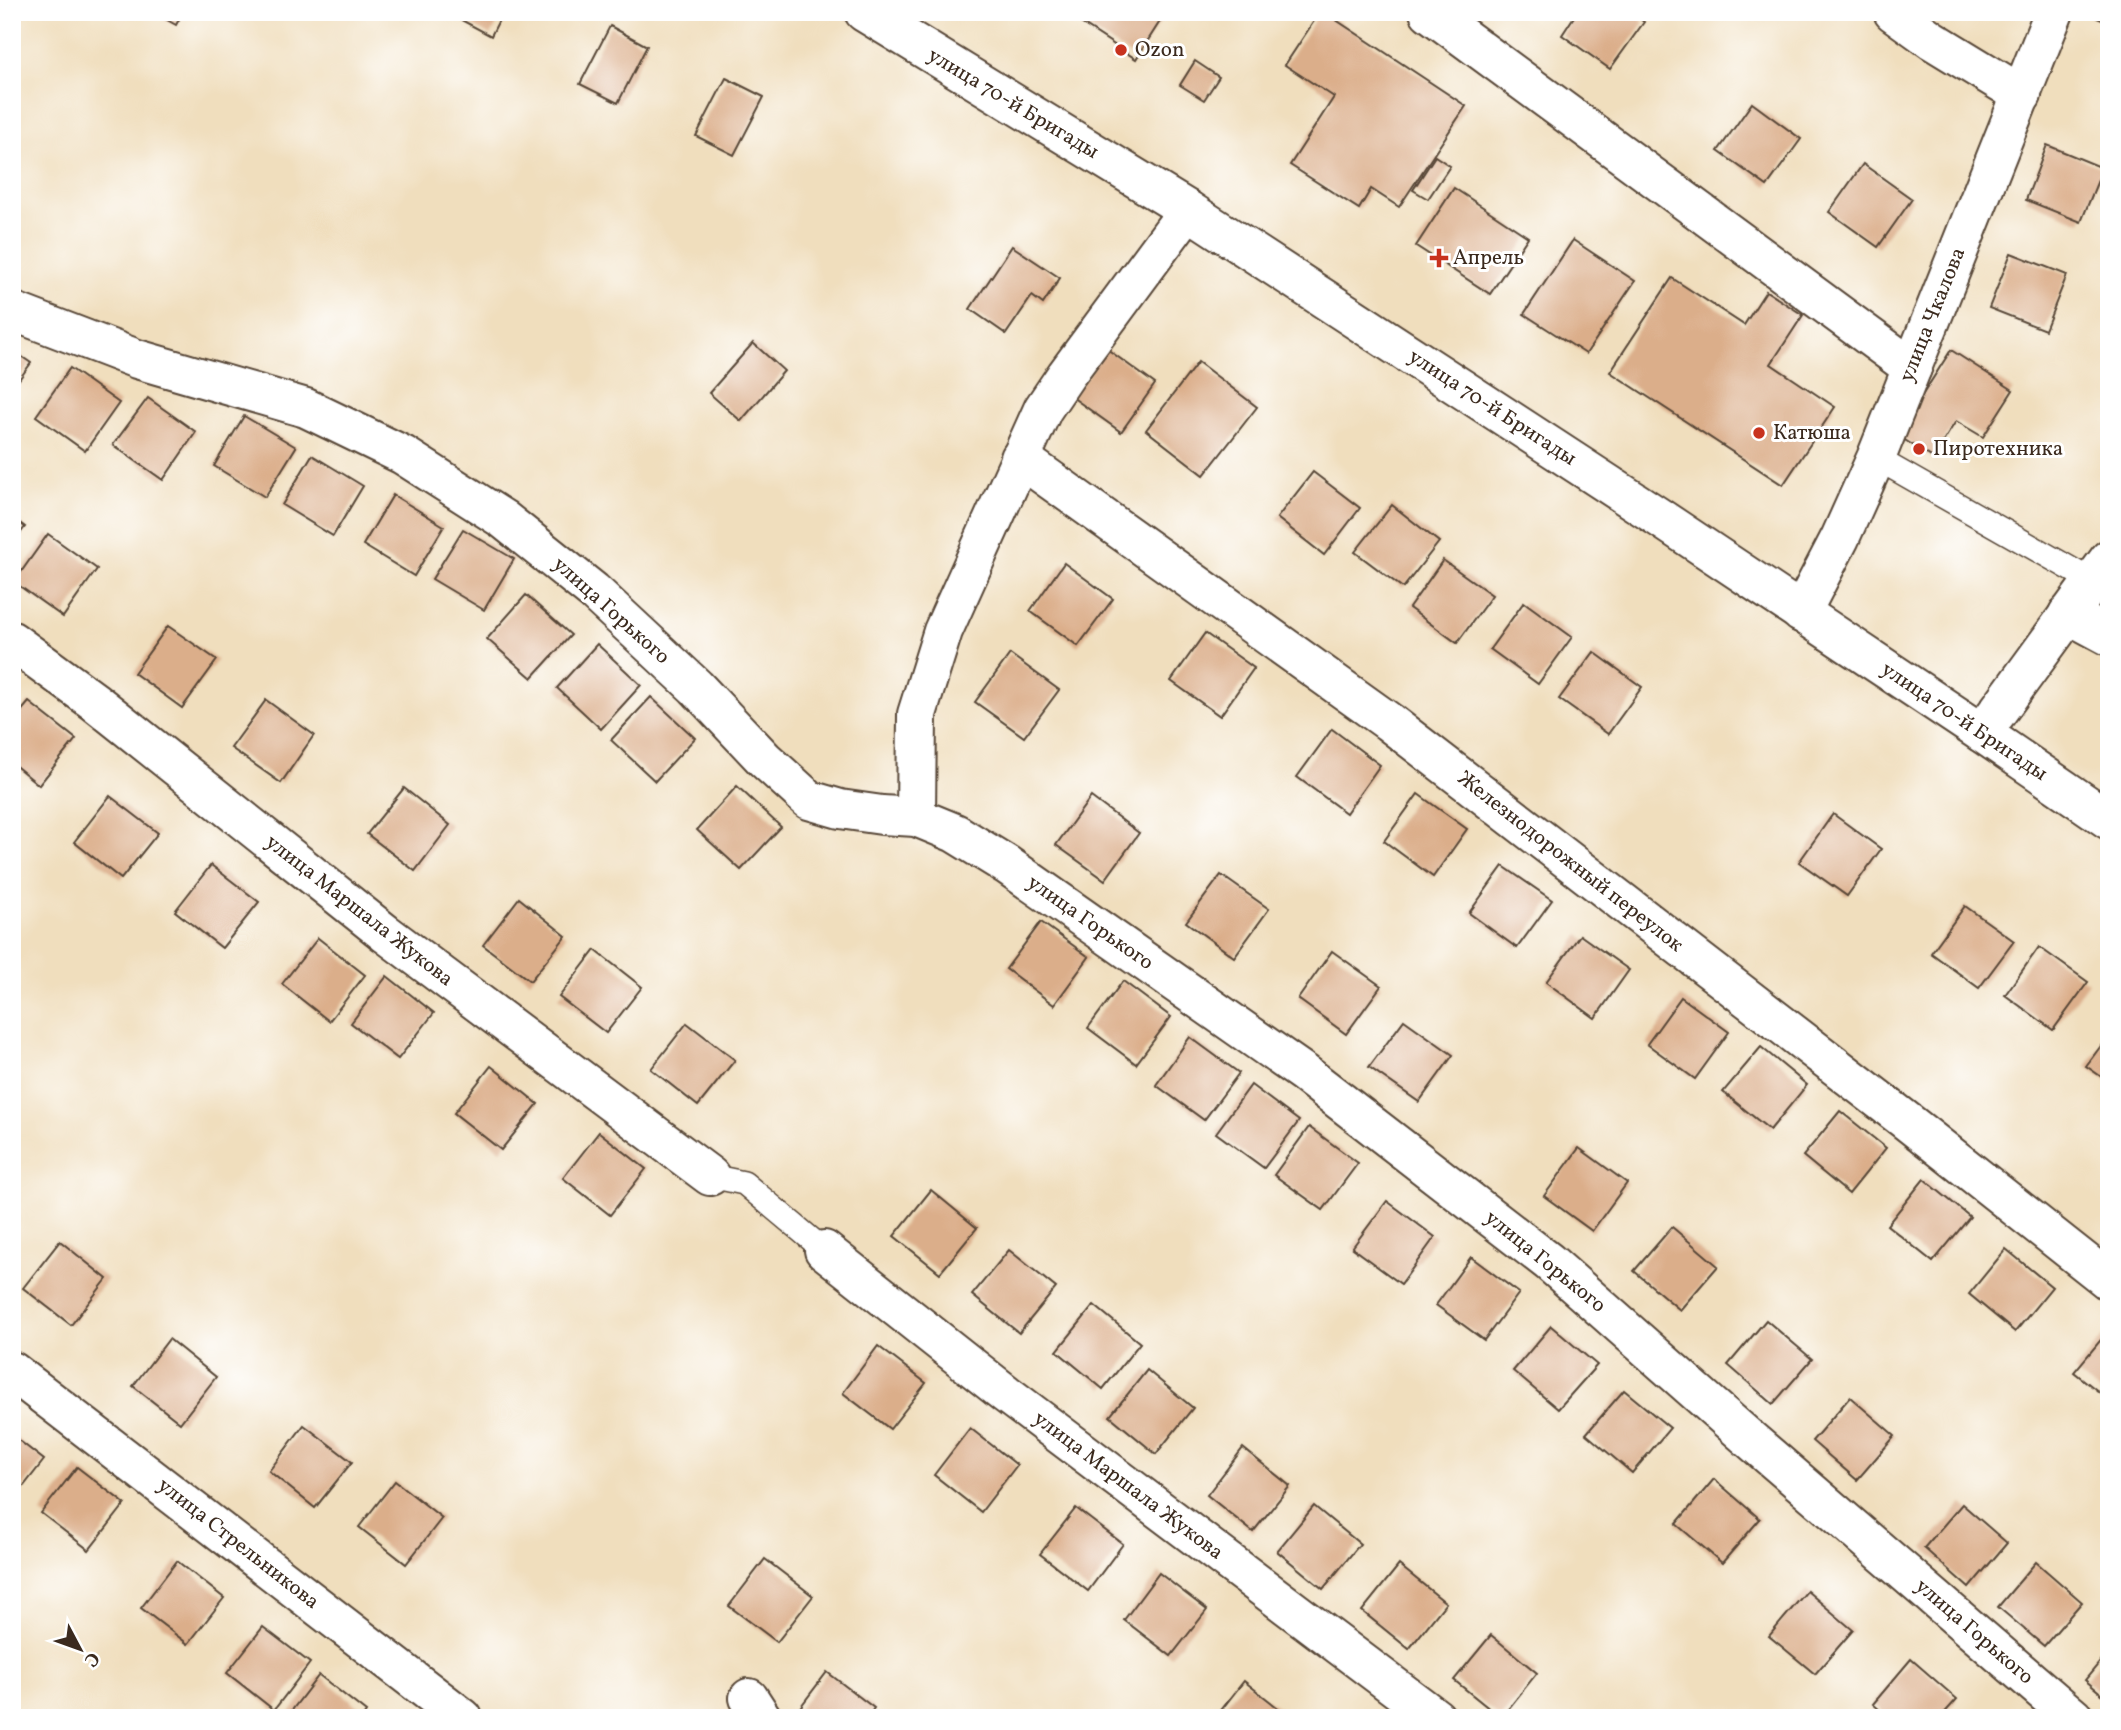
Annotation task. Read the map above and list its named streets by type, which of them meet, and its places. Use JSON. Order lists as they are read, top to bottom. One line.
{"streets":{"street":["улица 70-й Бригады","улица Чкалова","улица Горького","Железнодорожный переулок","улица Маршала Жукова","улица Стрельникова"]},"crossings":[["улица 70-й Бригады","улица Чкалова"]],"places":{"other":["Ozon","Катюша","Пиротехника"],"health":["Апрель"]},"north":"bottom right"}
